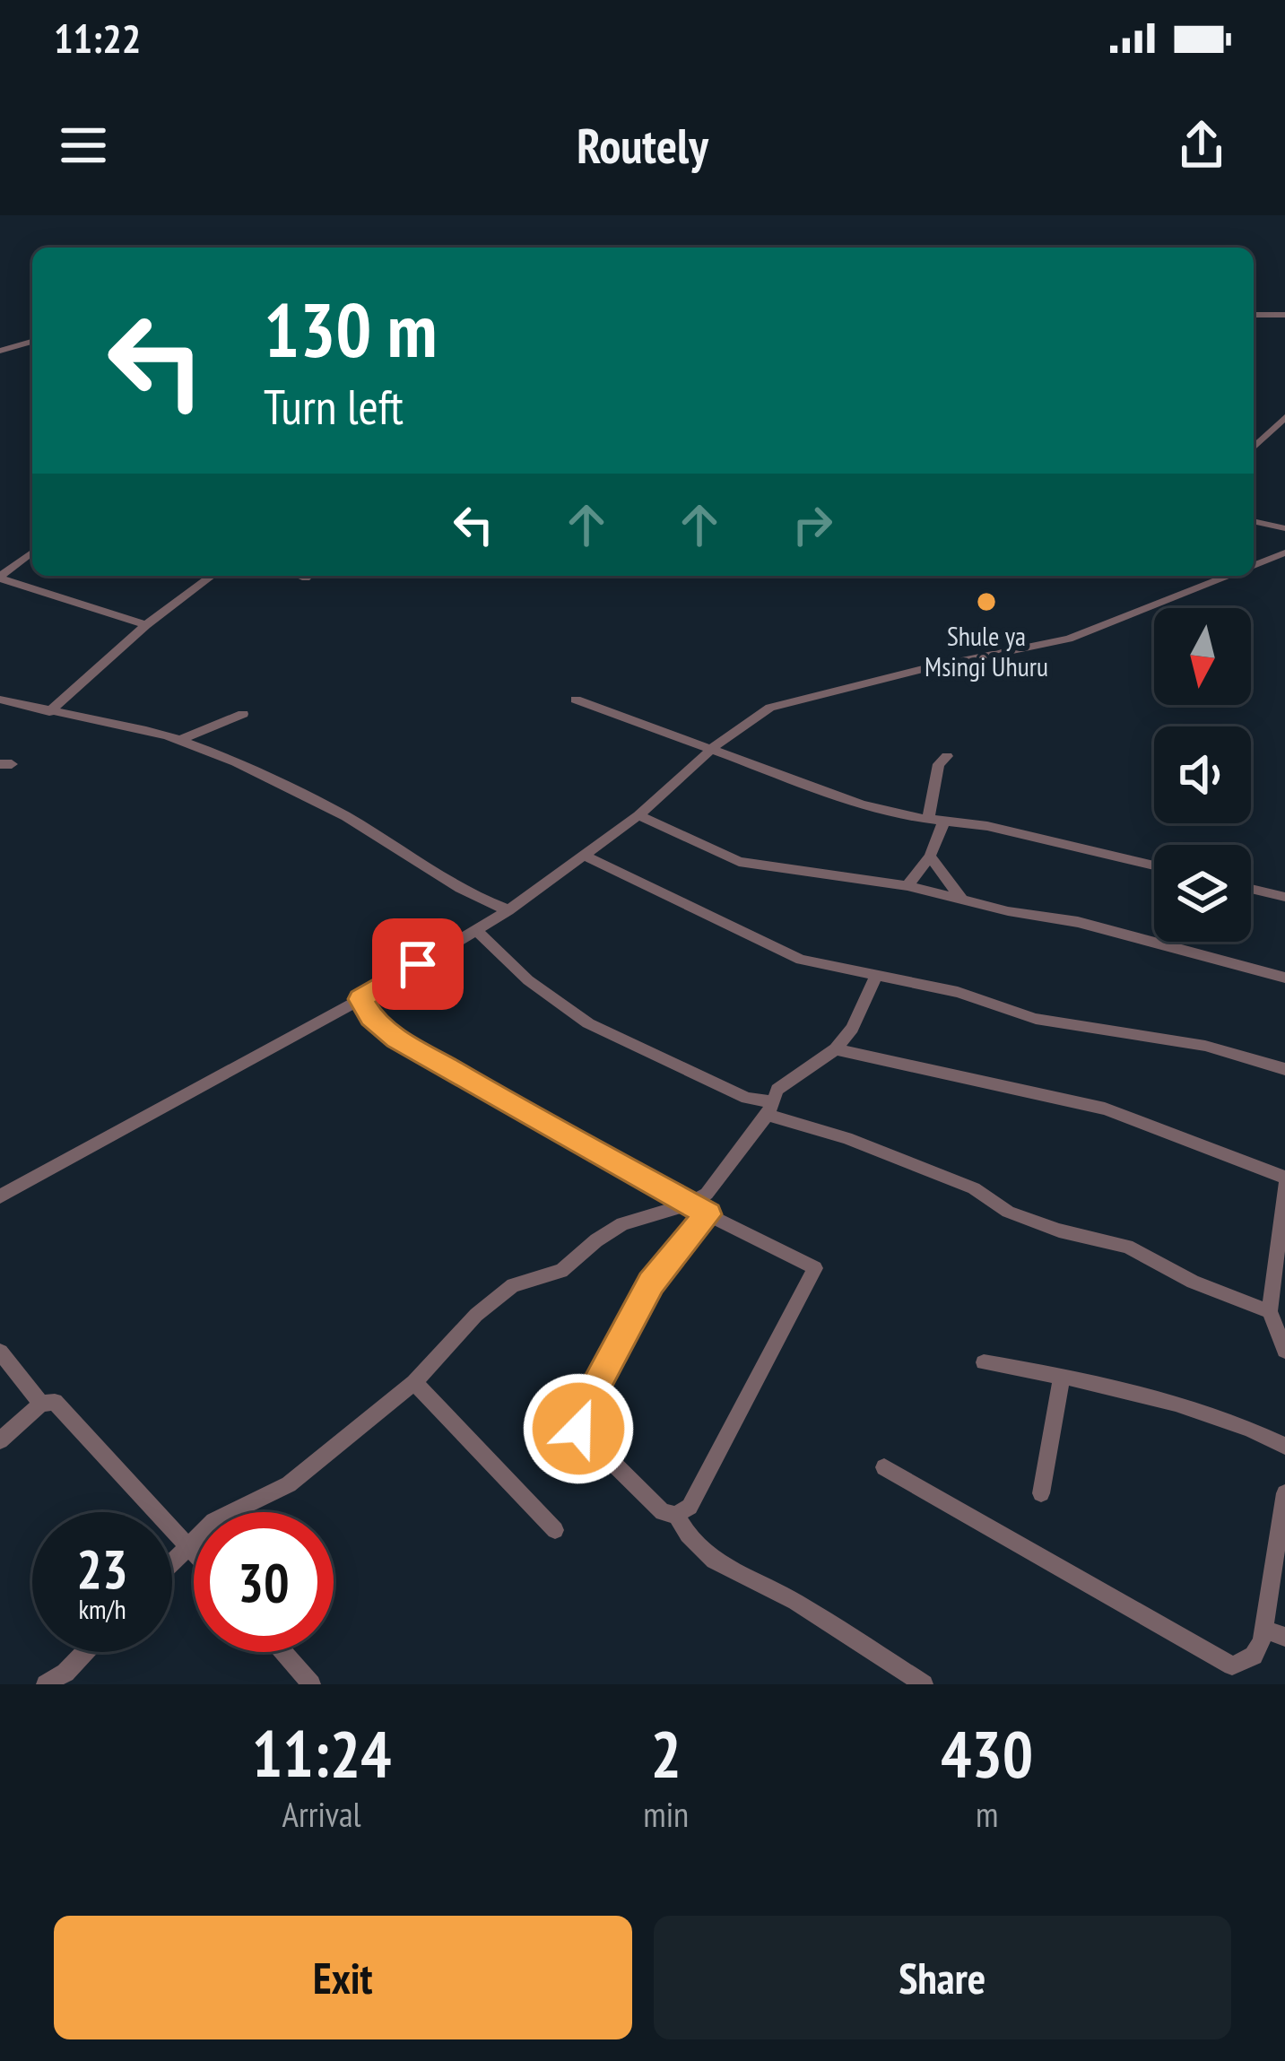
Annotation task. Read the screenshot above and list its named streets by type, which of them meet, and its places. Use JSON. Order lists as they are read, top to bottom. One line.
{"places":["Shule ya Msingi Uhuru"],"north":"bottom","page":{"status":"11:22","header":"Routely","turn":["130 m","Turn left"],"speed":"23 km/h","limit":"30","eta":["11:24","Arrival","2","min","430","m"],"buttons":["Exit","Share"]}}
